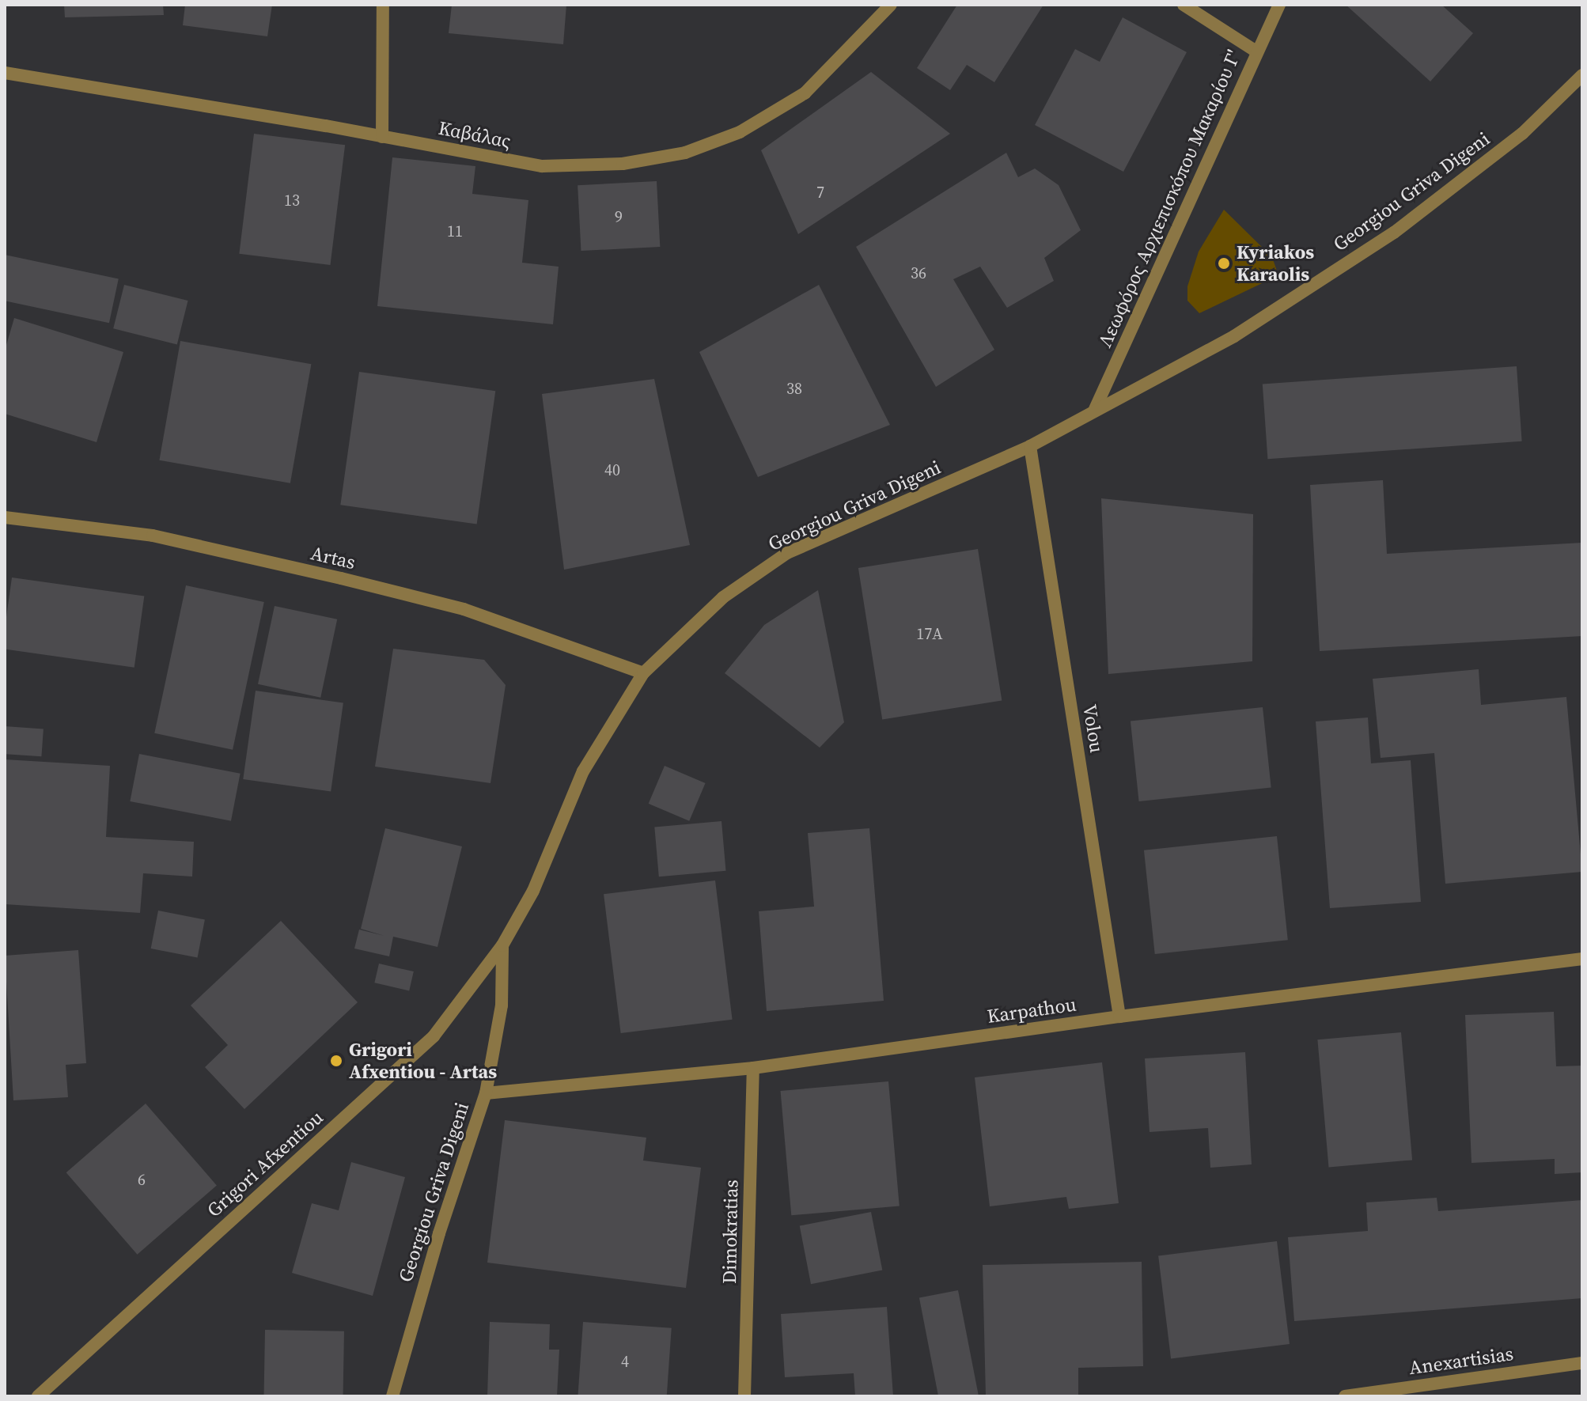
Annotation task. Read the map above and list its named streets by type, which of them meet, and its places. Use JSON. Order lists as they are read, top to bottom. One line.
{"streets":{"street":["Καβάλας","Georgiou Griva Digeni","Λεωφόρος Αρχιεπισκόπου Μακαρίου Γ'","Artas","Volou","Karpathou","Grigori Afxentiou","Dimokratias","Anexartisias"]},"crossings":[["Georgiou Griva Digeni","Λεωφόρος Αρχιεπισκόπου Μακαρίου Γ'"],["Georgiou Griva Digeni","Artas"],["Georgiou Griva Digeni","Volou"],["Georgiou Griva Digeni","Karpathou"],["Georgiou Griva Digeni","Grigori Afxentiou"],["Volou","Karpathou"],["Karpathou","Dimokratias"]],"places":["Kyriakos Karaolis","Grigori Afxentiou - Artas"],"house_numbers":["7","13","9","11","36","38","40","17A","6","4"]}
